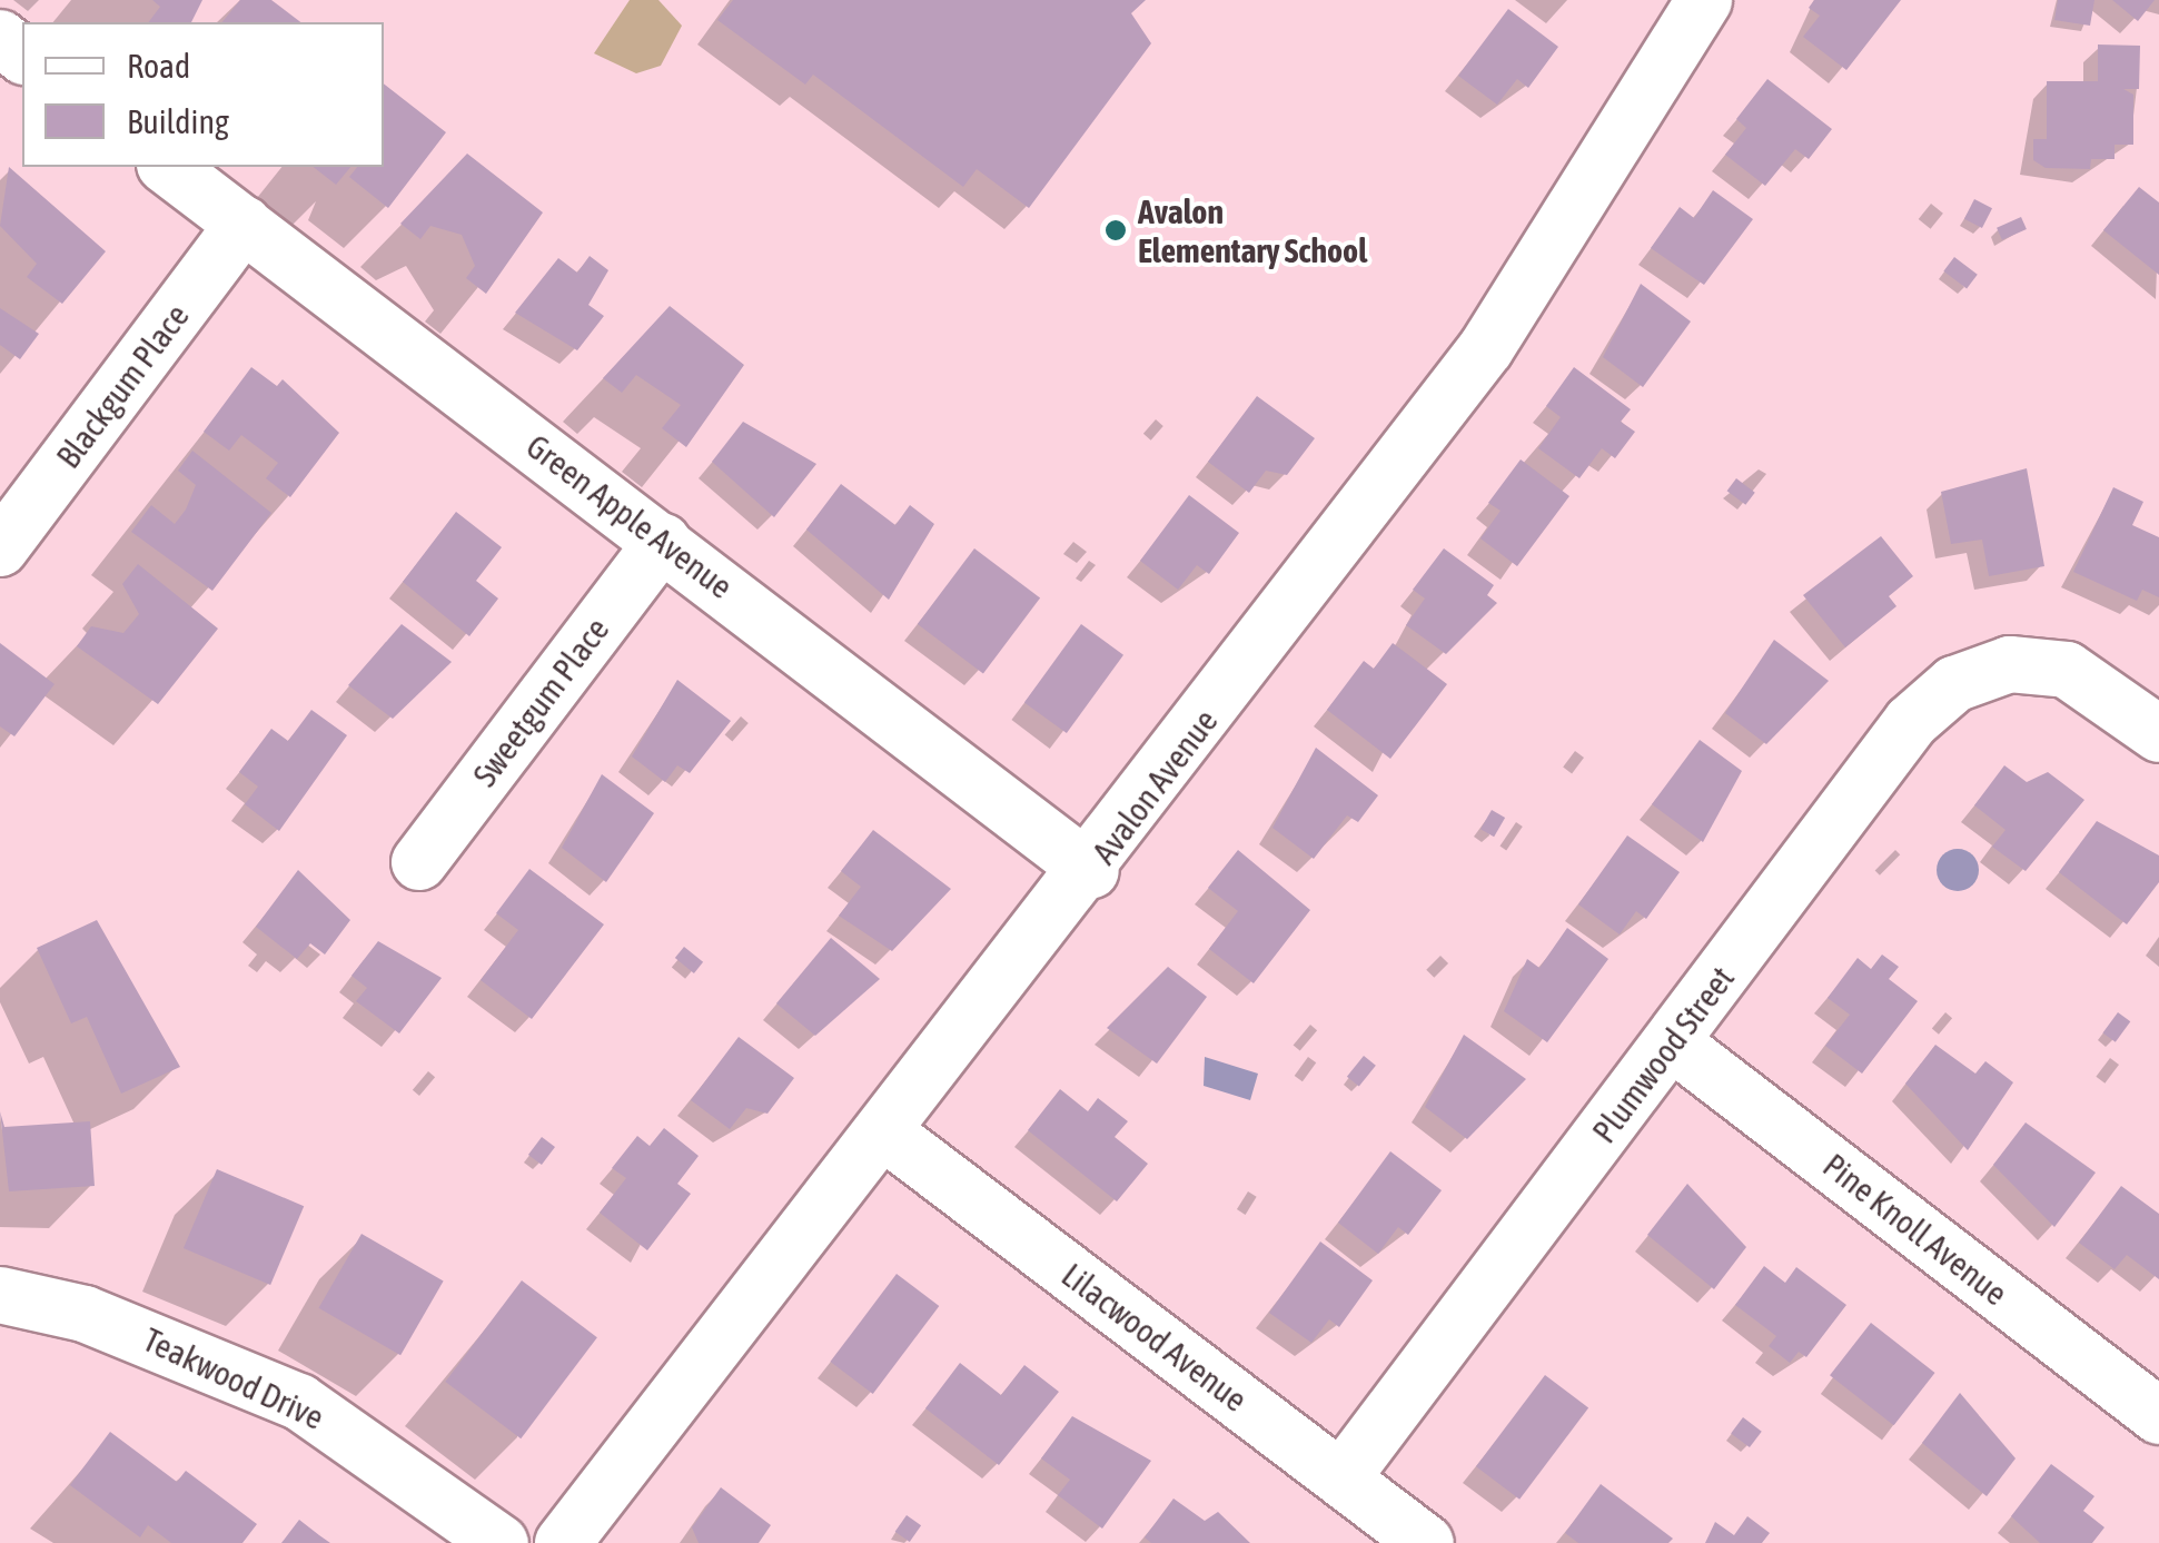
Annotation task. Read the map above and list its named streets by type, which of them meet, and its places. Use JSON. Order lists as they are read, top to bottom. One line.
{"streets":{"street":["Blackgum Place","Green Apple Avenue","Sweetgum Place","Avalon Avenue","Plumwood Street","Pine Knoll Avenue","Lilacwood Avenue","Teakwood Drive"]},"crossings":[["Blackgum Place","Green Apple Avenue"],["Green Apple Avenue","Sweetgum Place"],["Green Apple Avenue","Avalon Avenue"],["Avalon Avenue","Lilacwood Avenue"],["Plumwood Street","Pine Knoll Avenue"],["Plumwood Street","Lilacwood Avenue"]],"places":["Avalon Elementary School"],"legend":["Road","Building"]}
